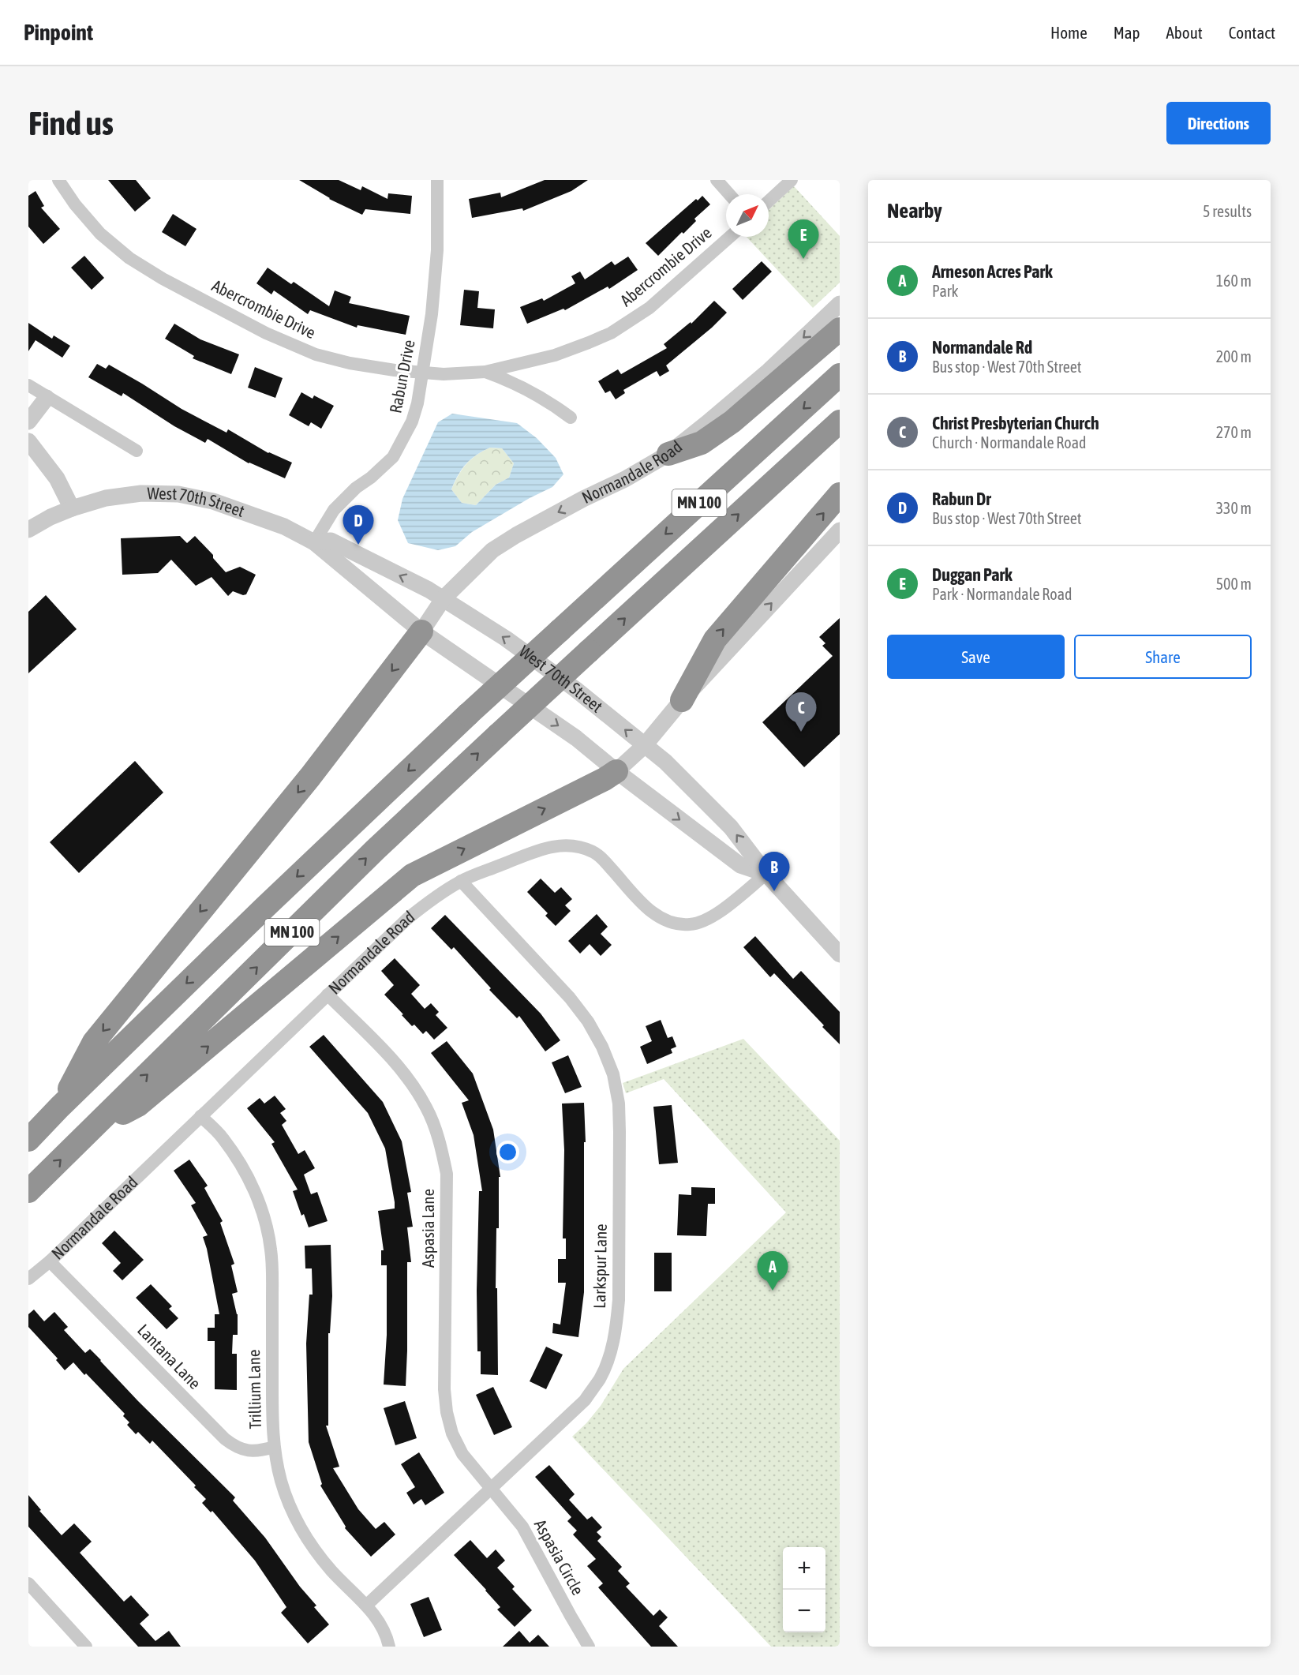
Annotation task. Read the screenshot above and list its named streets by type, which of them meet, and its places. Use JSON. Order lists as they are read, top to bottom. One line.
{"streets":{"highway":["MN 100"],"street":["Abercrombie Drive","Rabun Drive","Normandale Road","West 70th Street","Aspasia Lane","Larkspur Lane","Lantana Lane","Trillium Lane","Aspasia Circle"]},"crossings":[["Abercrombie Drive","Rabun Drive"],["Rabun Drive","West 70th Street"],["Normandale Road","West 70th Street"],["Normandale Road","Aspasia Lane"],["Normandale Road","Larkspur Lane"],["Normandale Road","Lantana Lane"],["Normandale Road","Trillium Lane"],["Aspasia Lane","Larkspur Lane"],["Aspasia Lane","Aspasia Circle"],["Larkspur Lane","Trillium Lane"],["Larkspur Lane","Aspasia Circle"],["Lantana Lane","Trillium Lane"]],"north":"top right","page":{"header":"Pinpoint","nav":["Home","Map","About","Contact"],"buttons":["Directions",["Save","Share"]],"title":"Find us","heading":["Nearby","5 results"],"pins":["E","D","C","B","A"],"list":[{"mark":"A","name":"Arneson Acres Park","note":"Park","value":"160 m"},{"mark":"B","name":"Normandale Rd","note":"Bus stop · West 70th Street","value":"200 m"},{"mark":"C","name":"Christ Presbyterian Church","note":"Church · Normandale Road","value":"270 m"},{"mark":"D","name":"Rabun Dr","note":"Bus stop · West 70th Street","value":"330 m"},{"mark":"E","name":"Duggan Park","note":"Park · Normandale Road","value":"500 m"}],"map_buttons":["+","−"]}}
